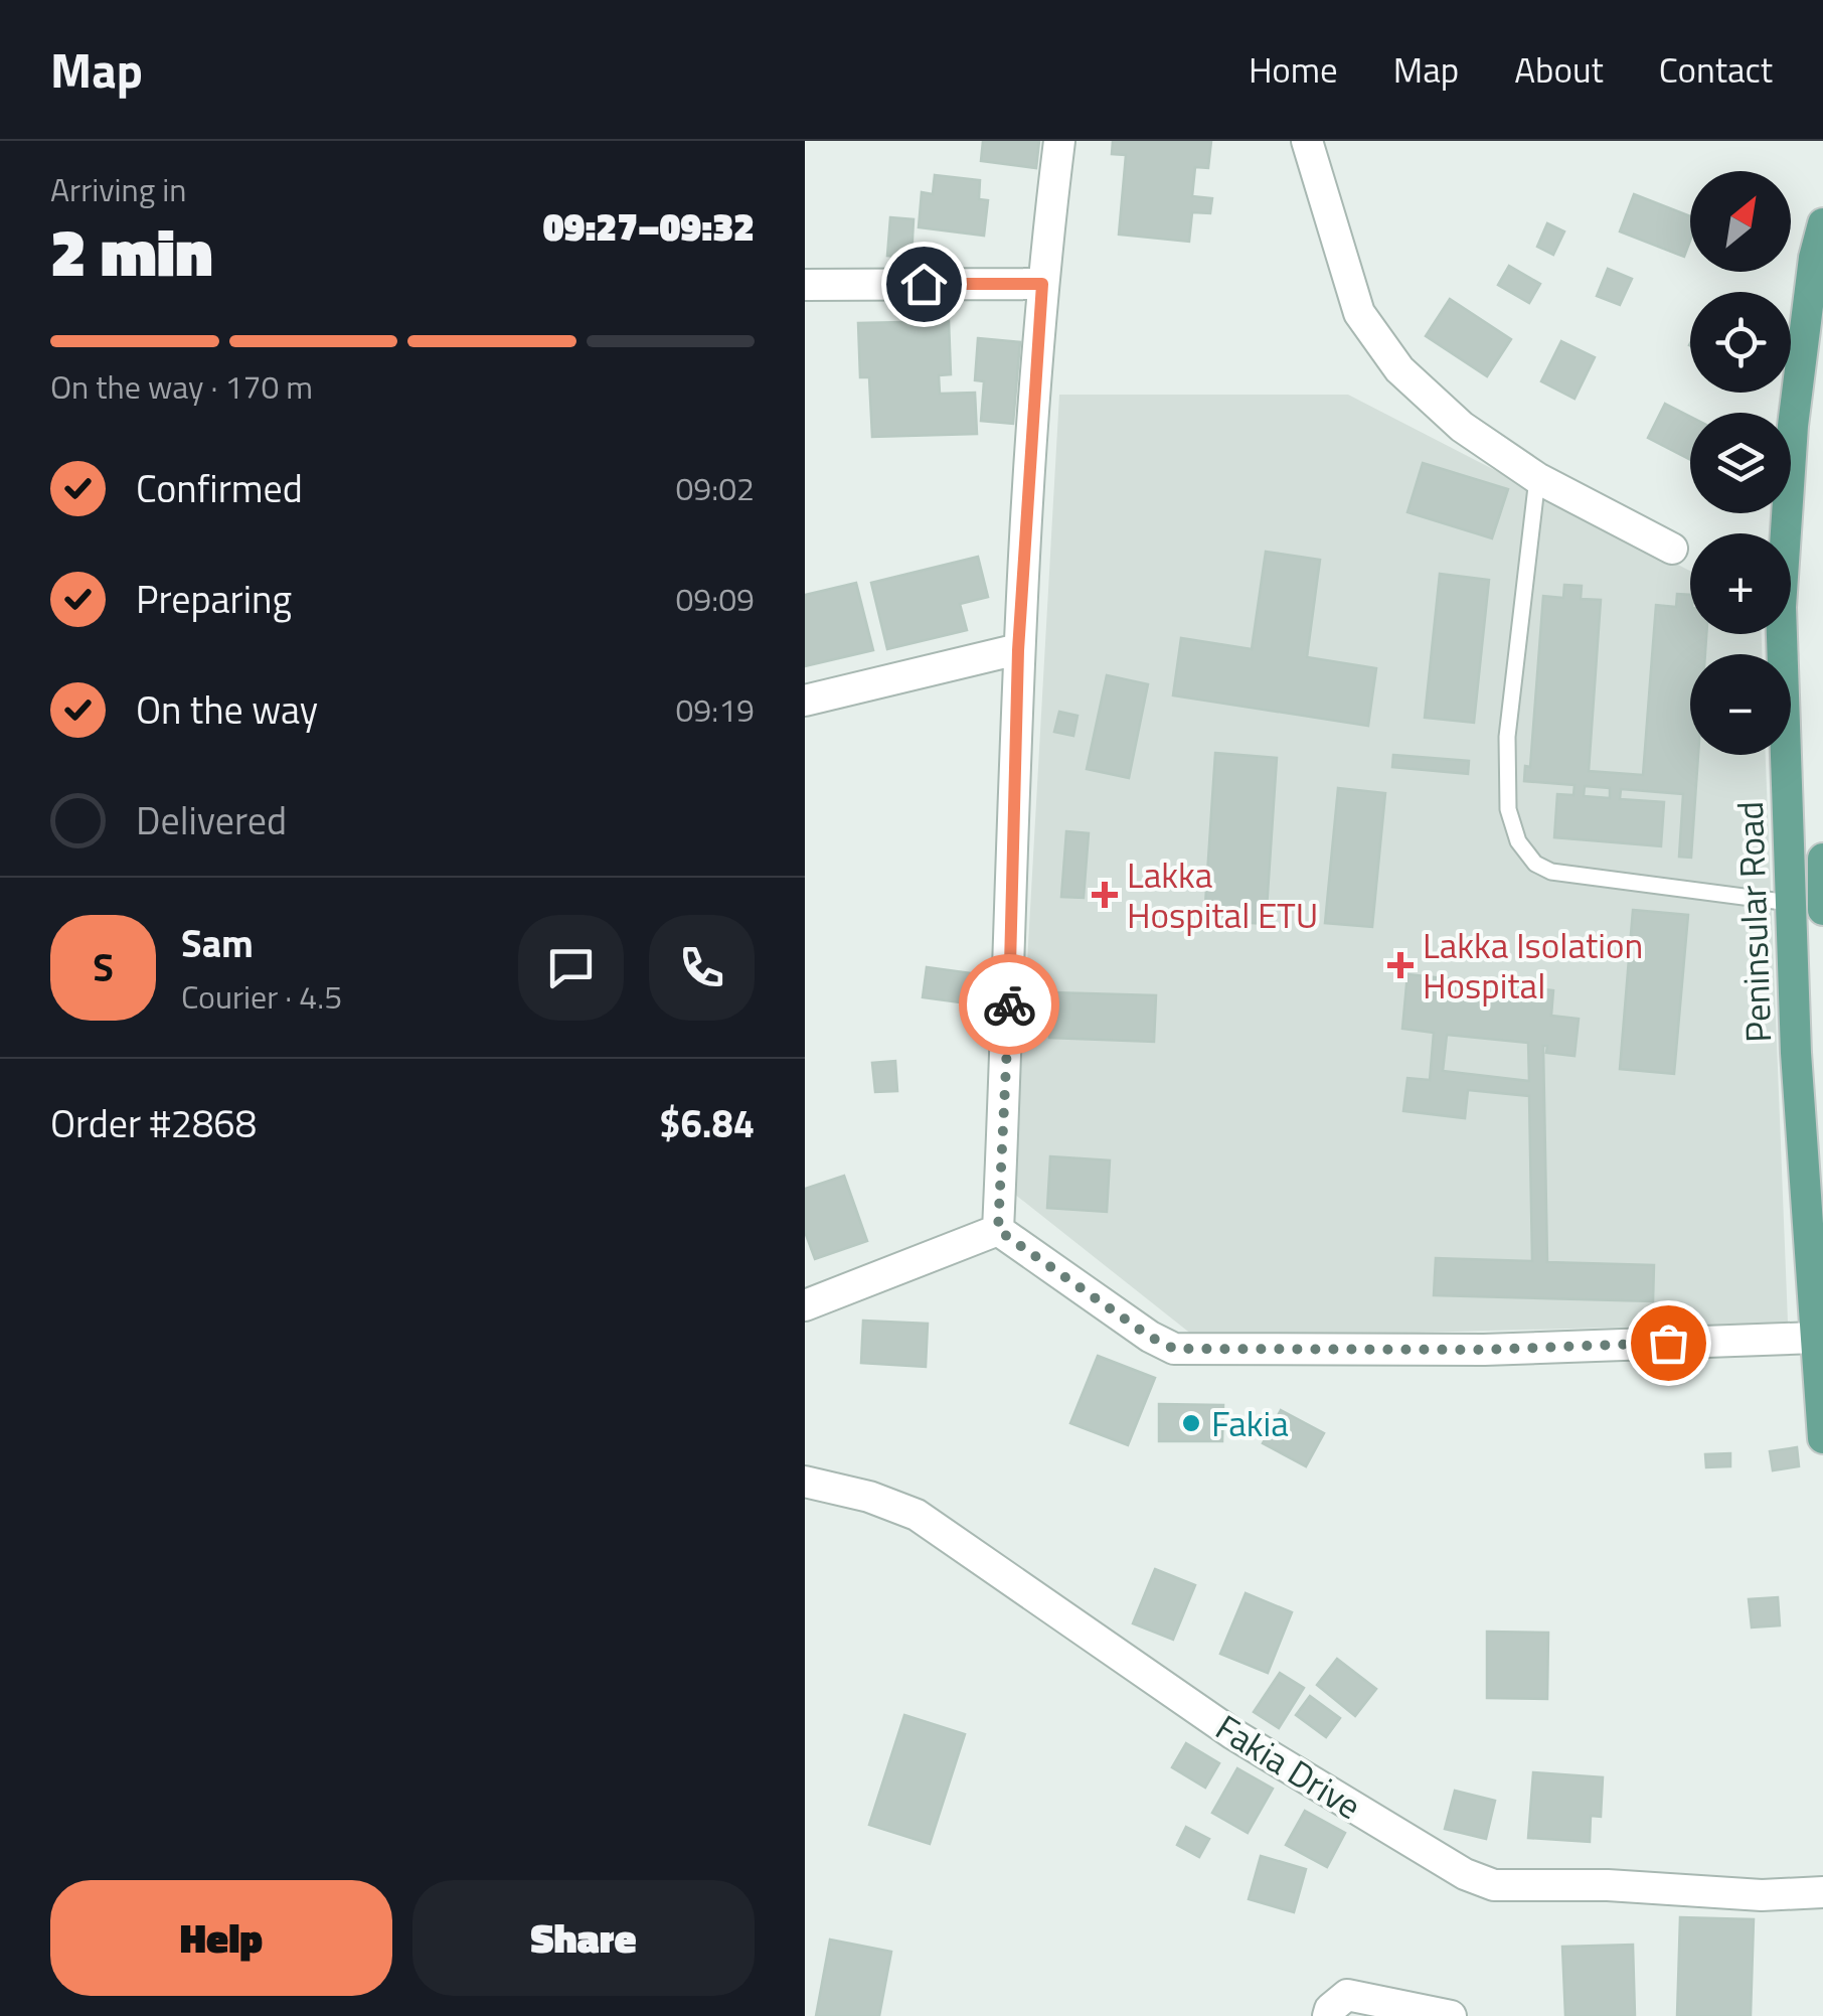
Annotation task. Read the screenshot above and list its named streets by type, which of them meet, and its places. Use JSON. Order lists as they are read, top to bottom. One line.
{"streets":{"main road":["Peninsular Road"],"street":["Fakia Drive"]},"places":{"health":["Lakka Hospital ETU","Lakka Isolation Hospital"],"other":["Fakia"]},"north":"top right","page":{"header":"Map","nav":["Home","Map","About","Contact"],"heading":["2 min","Arriving in","09:27–09:32"],"panel":["Sam","Courier · 4.5","Order #2868","$6.84"],"map_buttons":["+","−"],"bar":"On the way · 170 m","list":[["Confirmed","09:02"],["Preparing","09:09"],["On the way","09:19"],"Delivered"],"round":"S","buttons":["Help","Share"]}}
